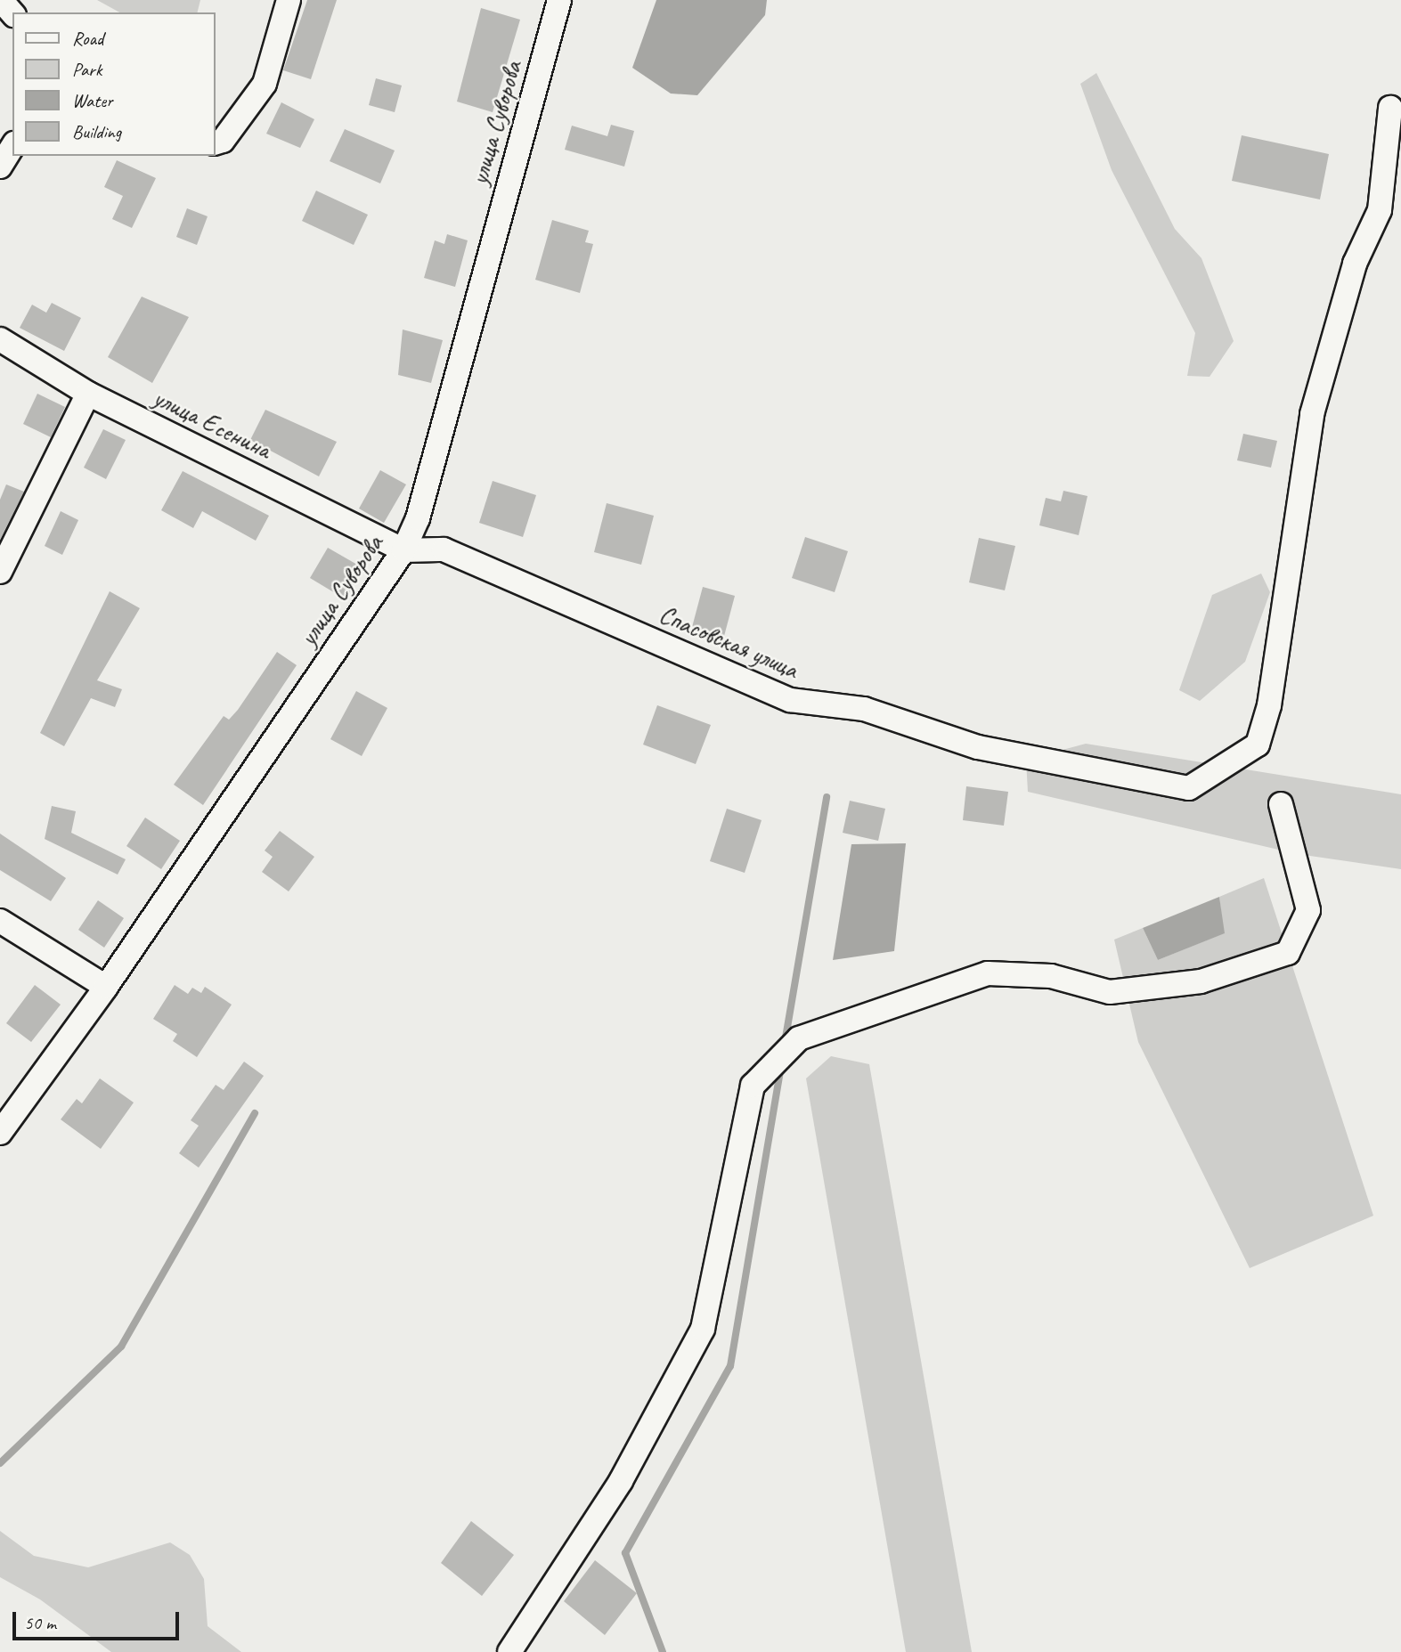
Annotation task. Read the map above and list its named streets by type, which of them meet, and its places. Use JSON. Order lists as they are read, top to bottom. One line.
{"streets":{"street":["улица Суворова","улица Есенина","Спасовская улица"]},"crossings":[["улица Суворова","улица Есенина"],["улица Суворова","Спасовская улица"],["улица Есенина","Спасовская улица"]],"legend":["Road","Park","Water","Building"],"scale_bar":"50 m"}
